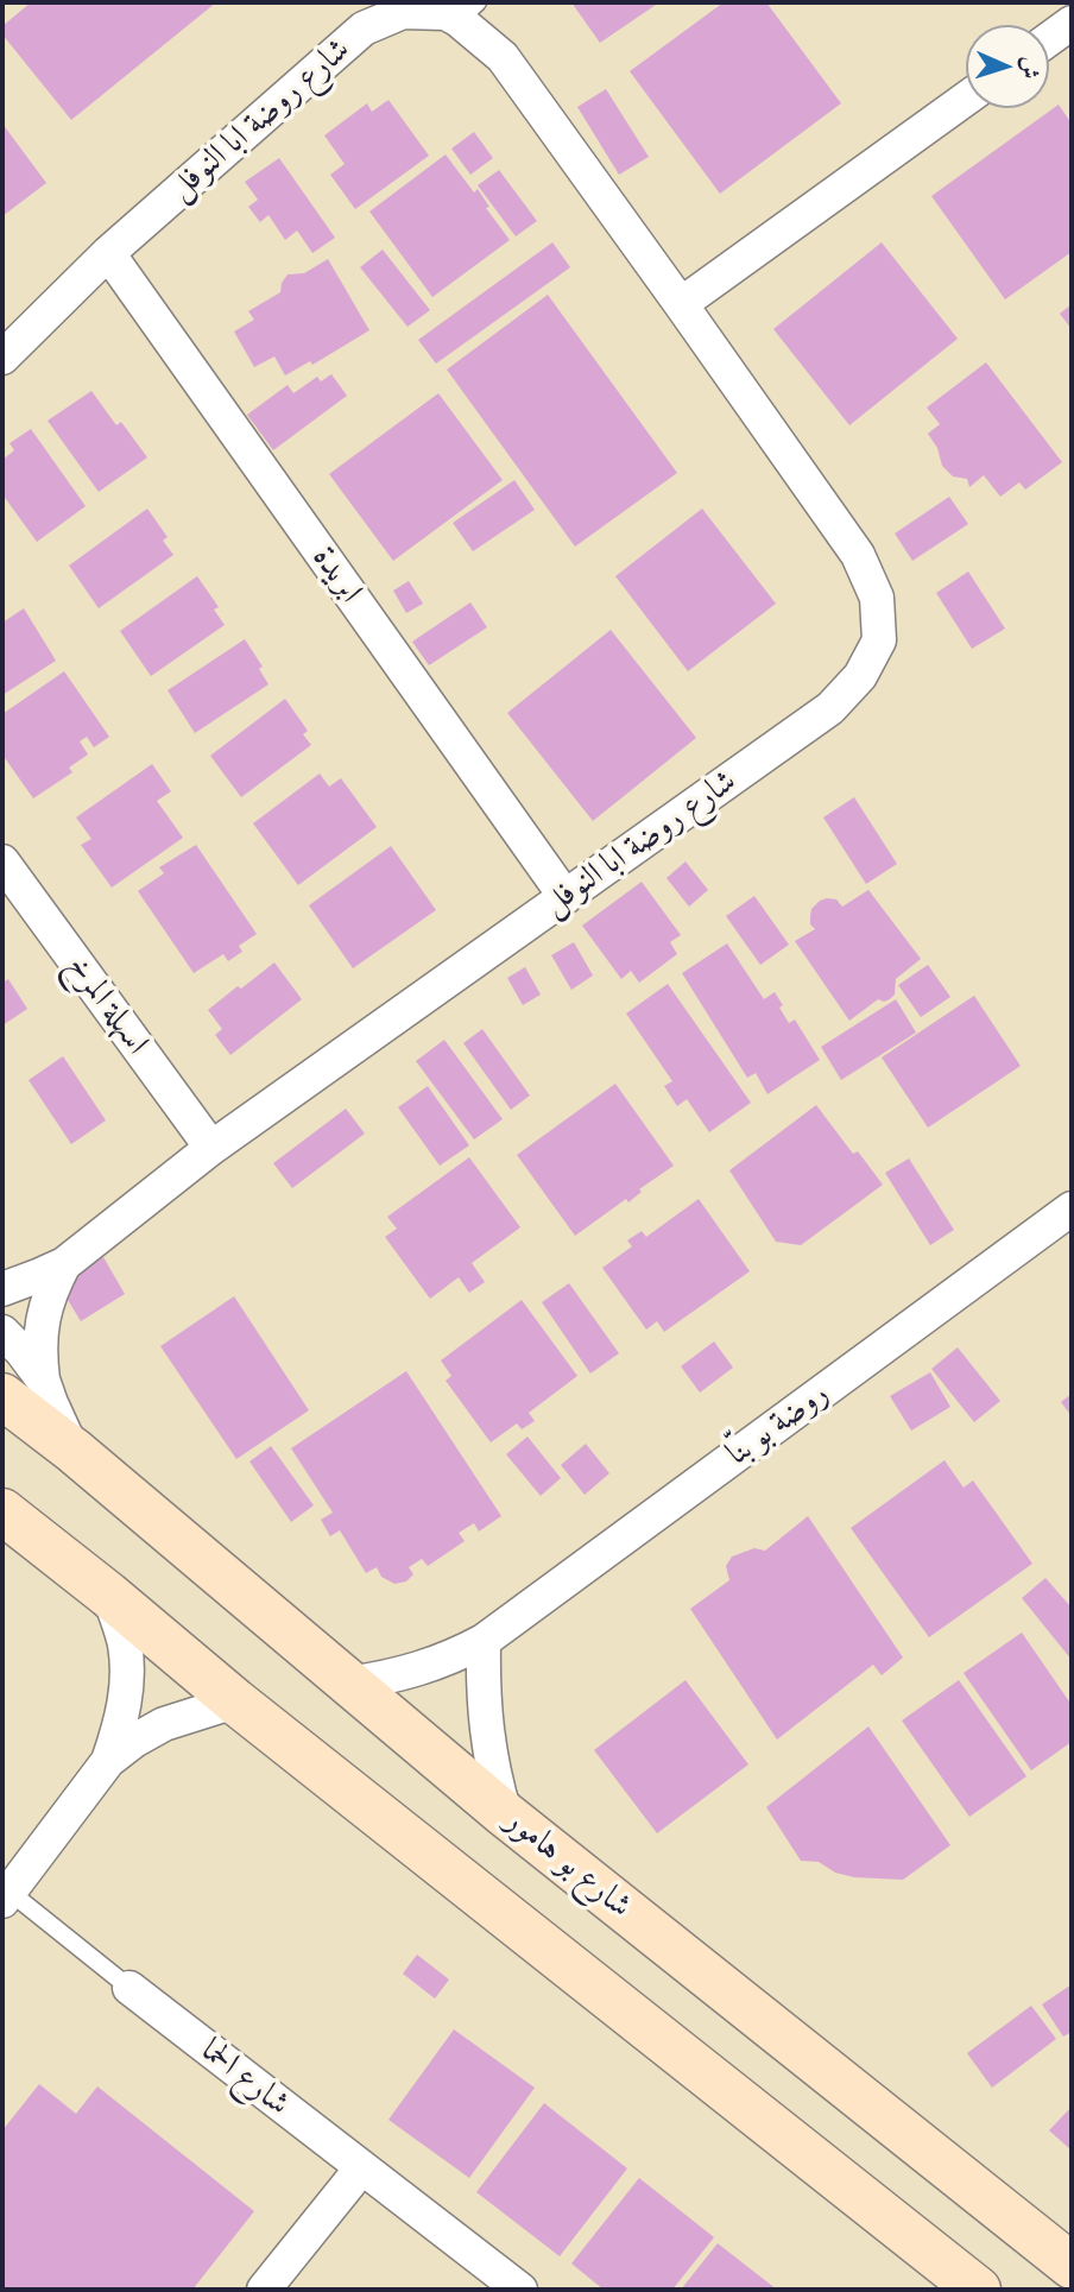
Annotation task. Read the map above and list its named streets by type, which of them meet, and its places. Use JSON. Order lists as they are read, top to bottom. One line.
{"streets":{"street":["شارع روضة ابا النوفل","ابريدة","اسهلة المرخ","روضة بو بنّا","شارع بو هامور","شارع الحما"]},"crossings":[["شارع روضة ابا النوفل","ابريدة"],["شارع روضة ابا النوفل","اسهلة المرخ"],["شارع روضة ابا النوفل","شارع بو هامور"],["روضة بو بنّا","شارع بو هامور"]],"north":"right"}
